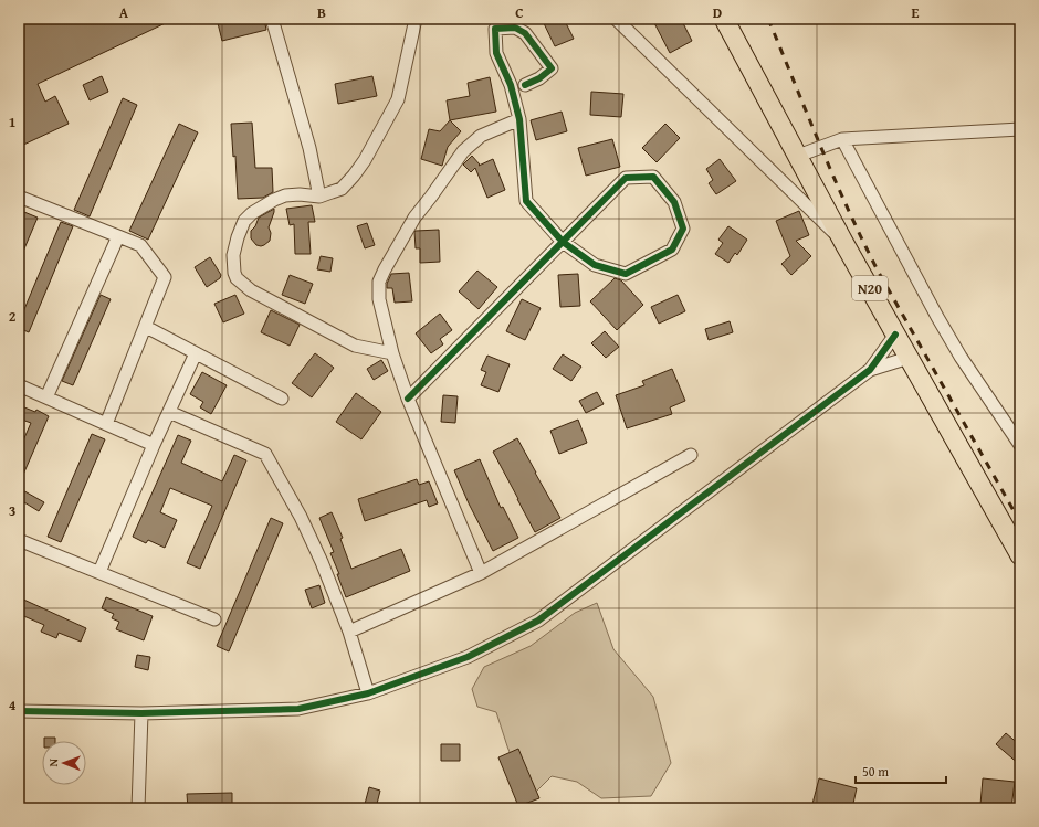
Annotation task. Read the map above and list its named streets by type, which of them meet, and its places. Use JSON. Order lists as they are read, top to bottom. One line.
{"streets":{"main road":["N20"]},"scale_bar":"50 m","north":"left","grid":{"columns":["A","B","C","D","E"],"rows":["1","2","3","4"]}}
